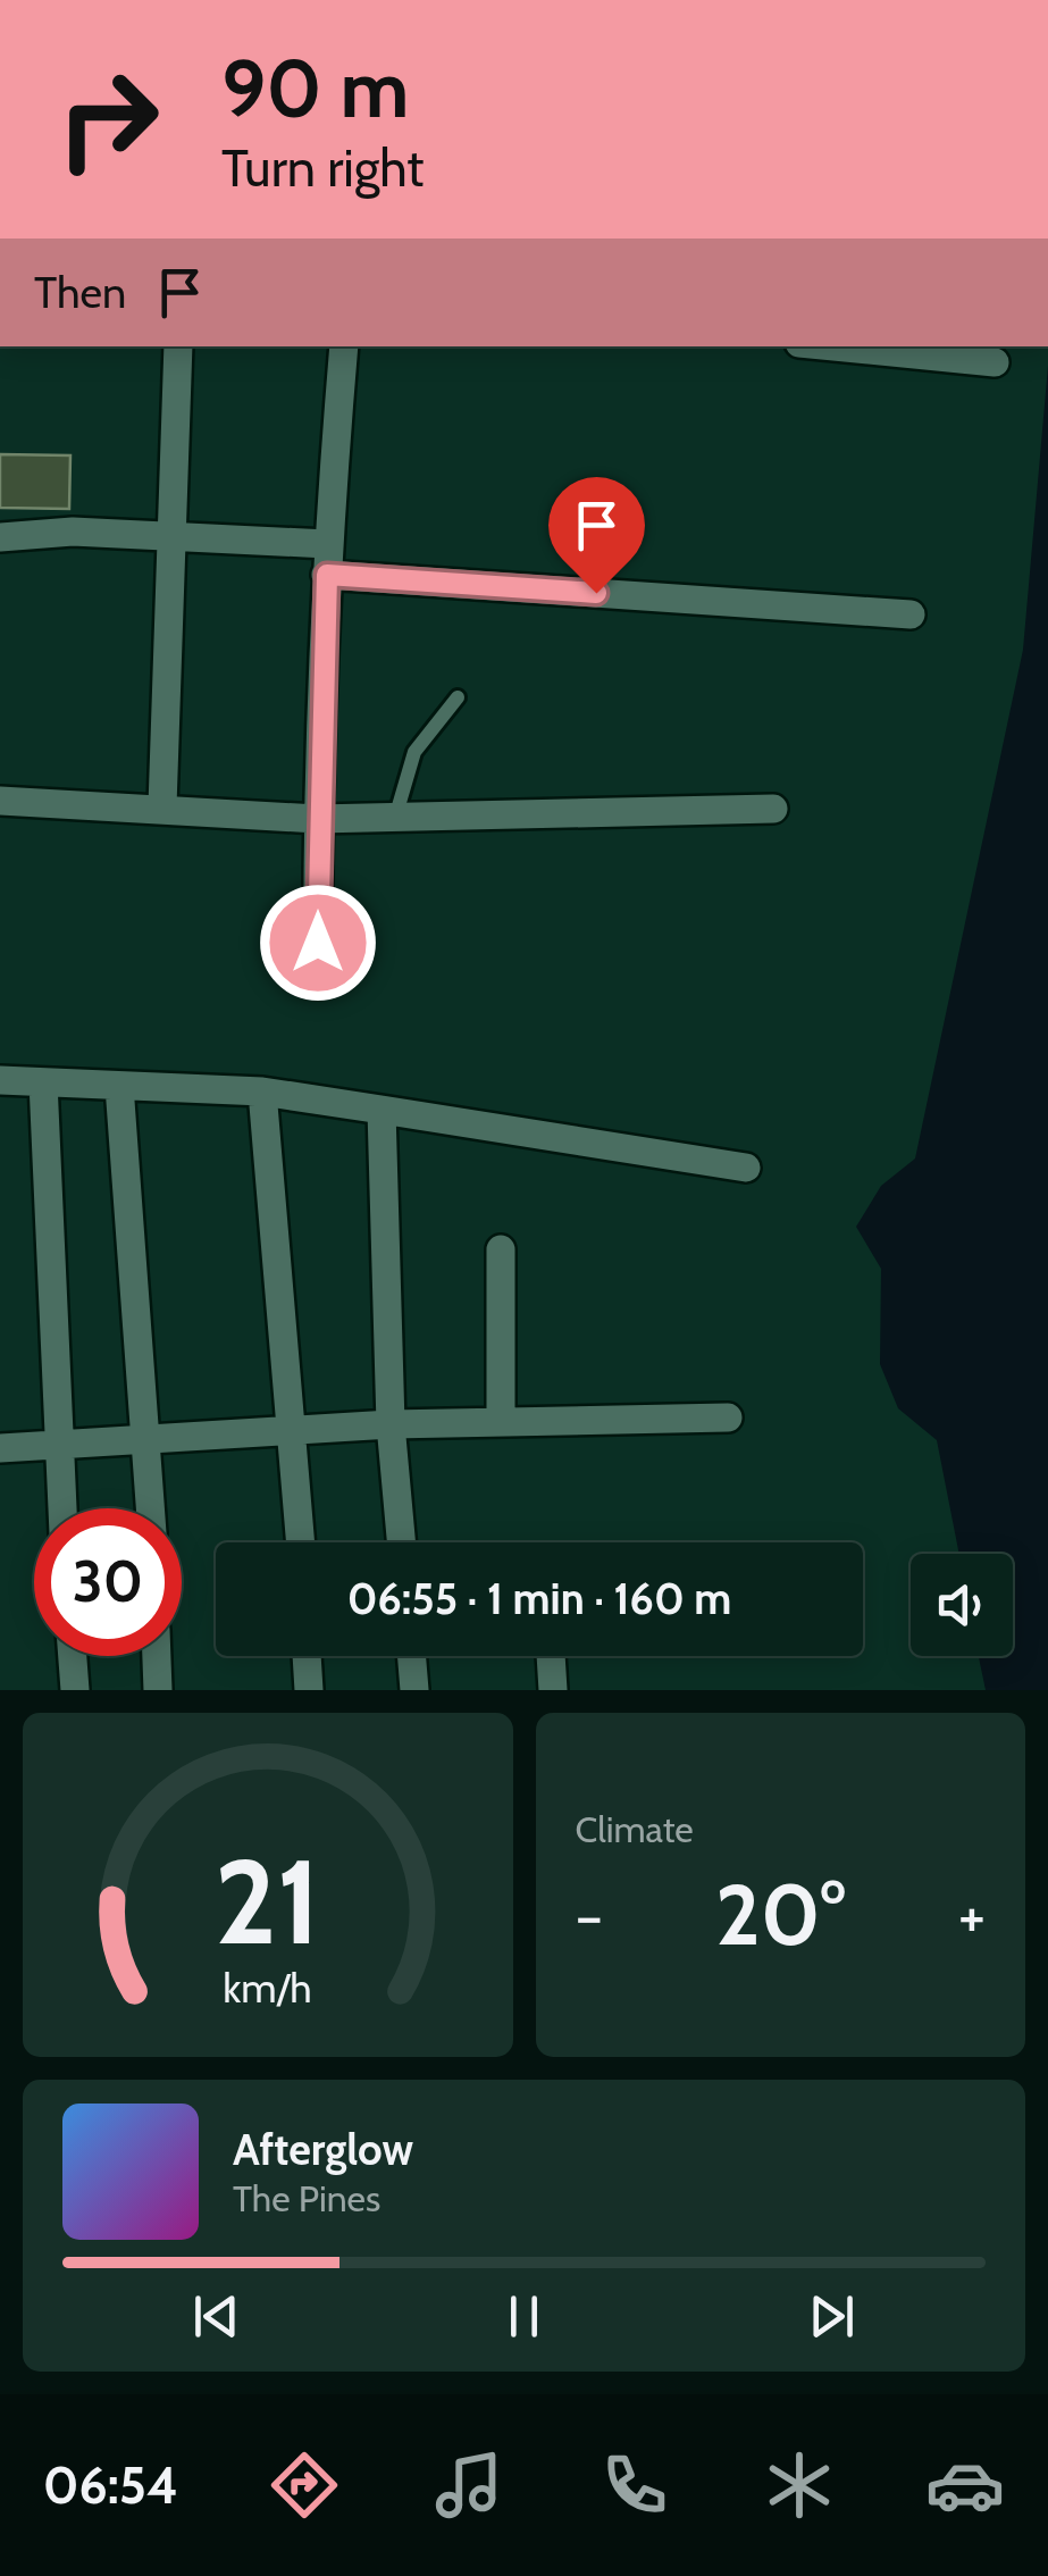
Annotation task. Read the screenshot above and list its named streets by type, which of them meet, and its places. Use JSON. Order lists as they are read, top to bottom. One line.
{"page":{"turn":["90 m","Turn right"],"then":"Then","limit":"30","trip":"06:55 · 1 min · 160 m","tile":"Climate","heat":["−","20°","+"],"song":["Afterglow","The Pines"],"tabs":"06:54","gauge":["21","km/h"]}}
